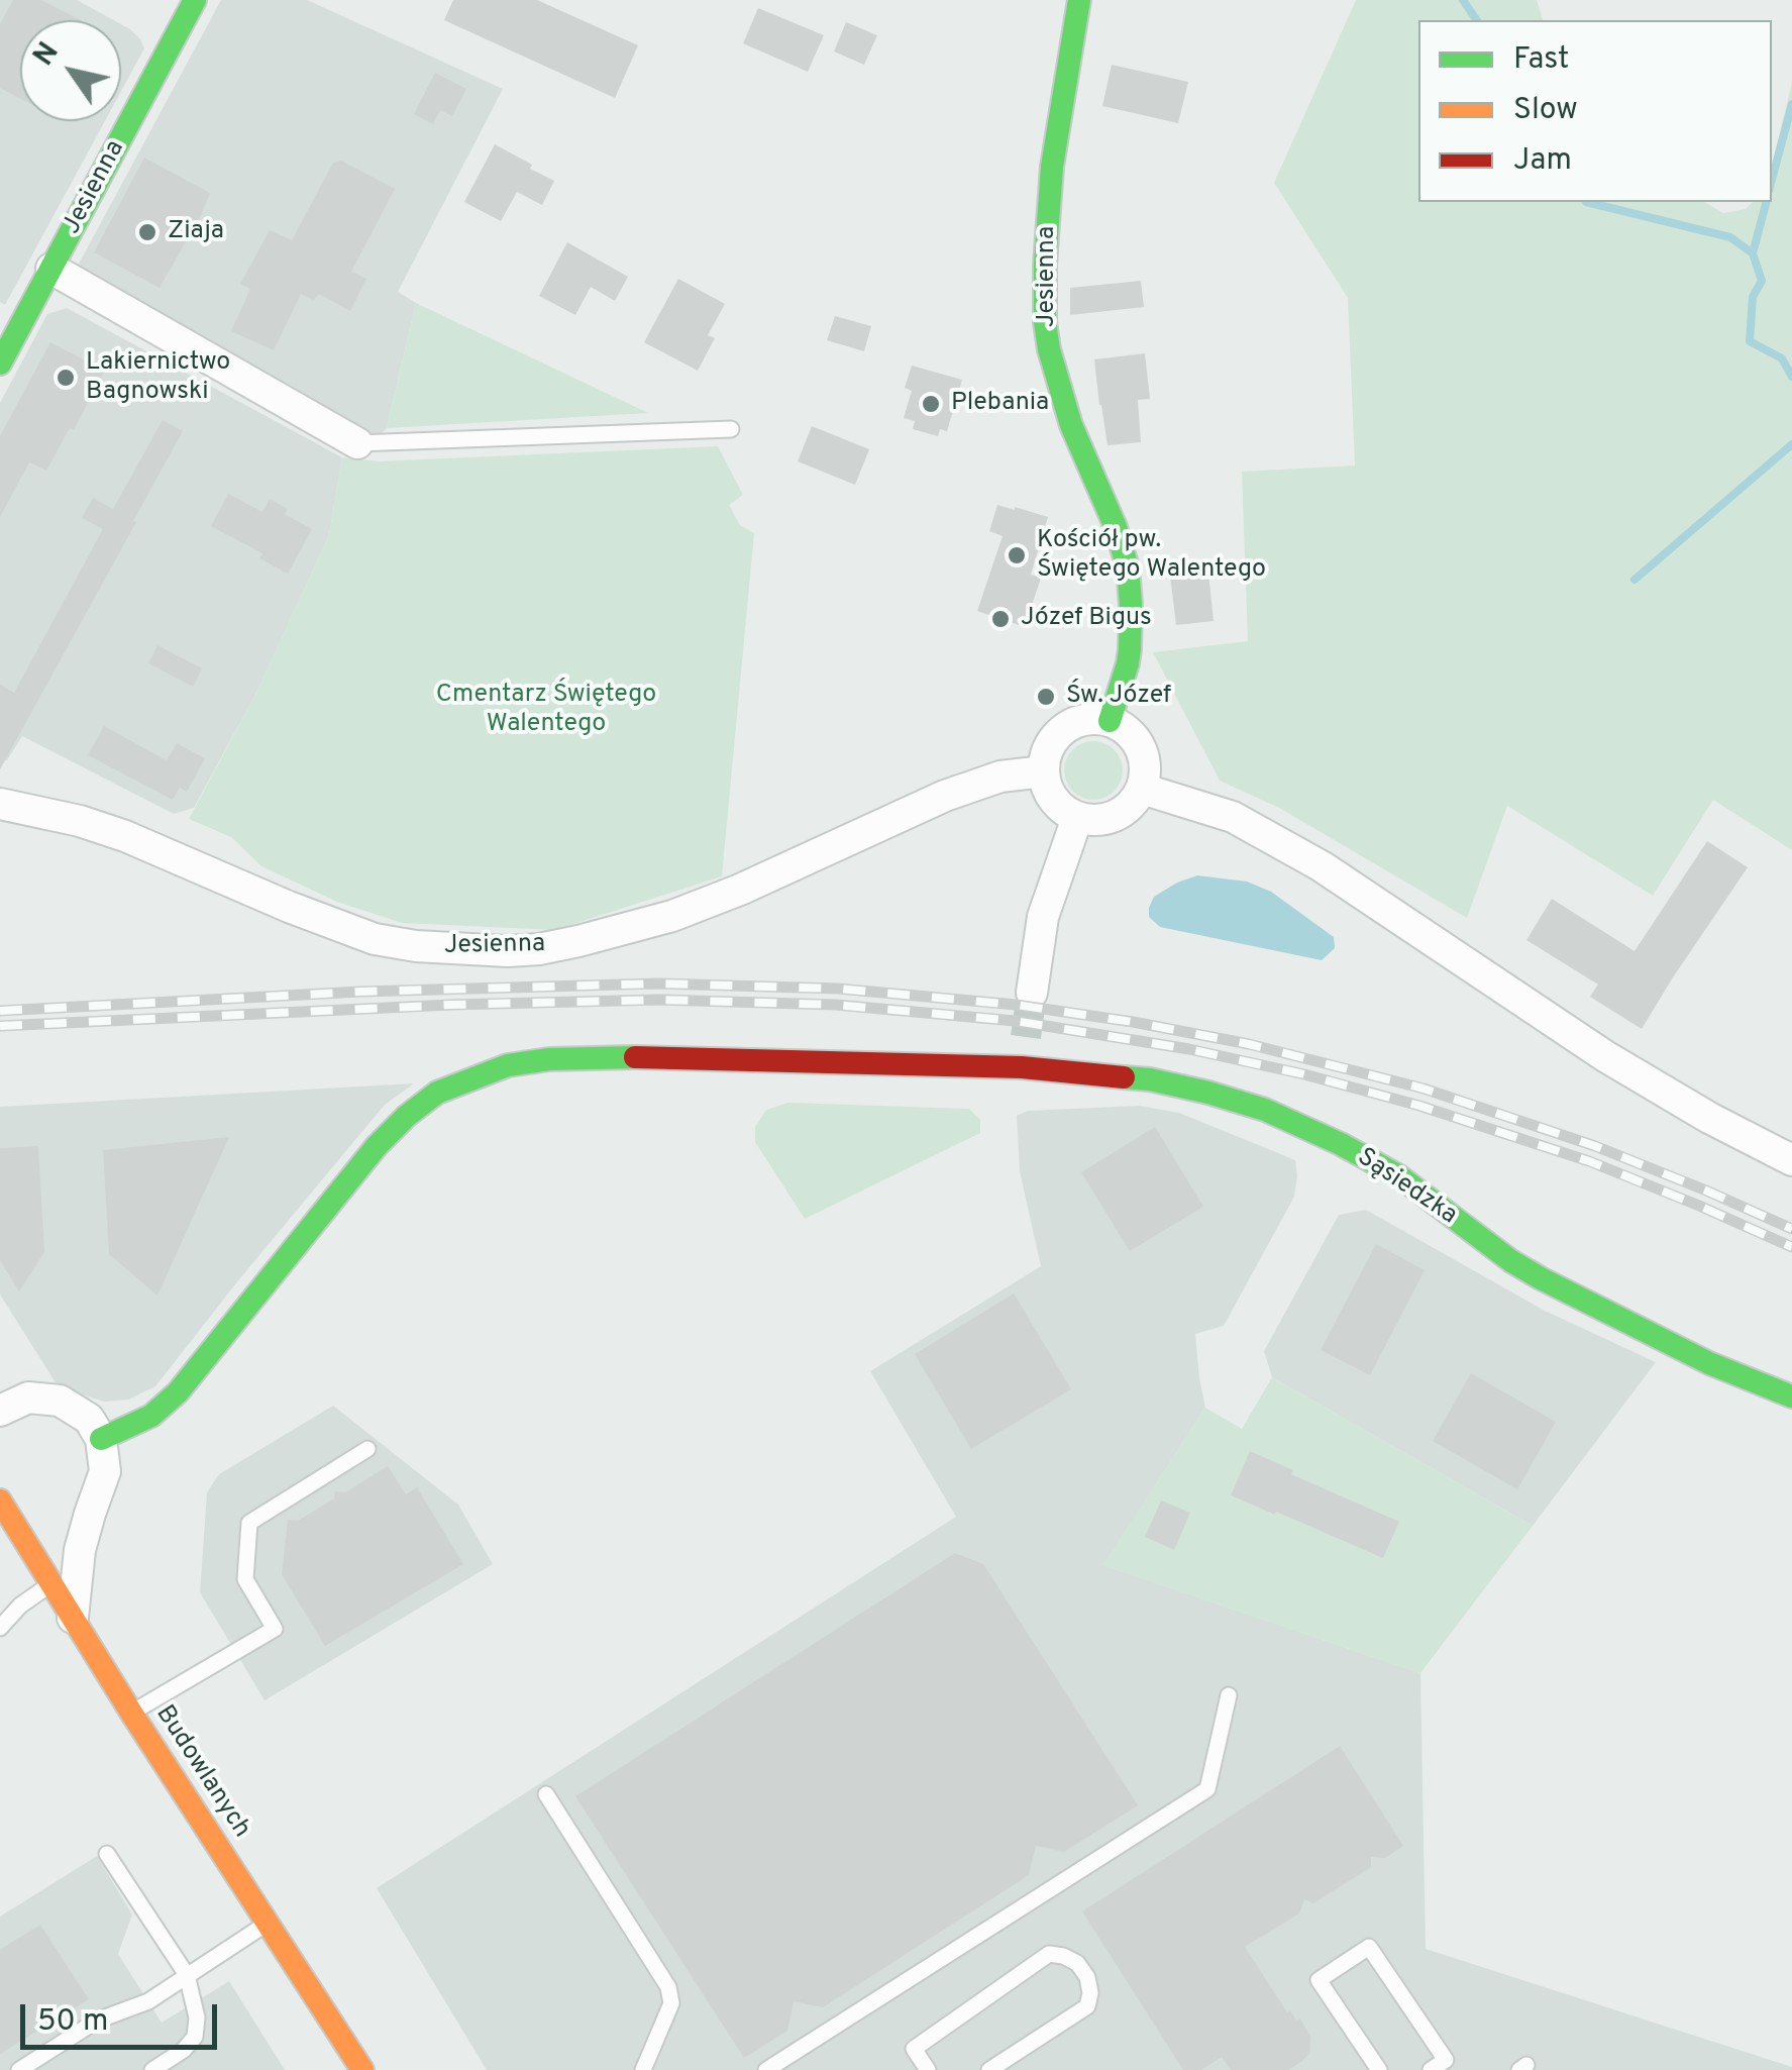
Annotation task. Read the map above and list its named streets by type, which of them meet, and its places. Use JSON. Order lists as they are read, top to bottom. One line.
{"streets":{"street":["Jesienna","Sąsiedzka","Budowlanych"]},"parks":["Cmentarz Świętego Walentego"],"places":["Ziaja","Lakiernictwo Bagnowski","Plebania","Kościół pw. Świętego Walentego","Józef Bigus","Św. Józef"],"legend":["Fast","Slow","Jam"],"scale_bar":"50 m","north":"top left"}
